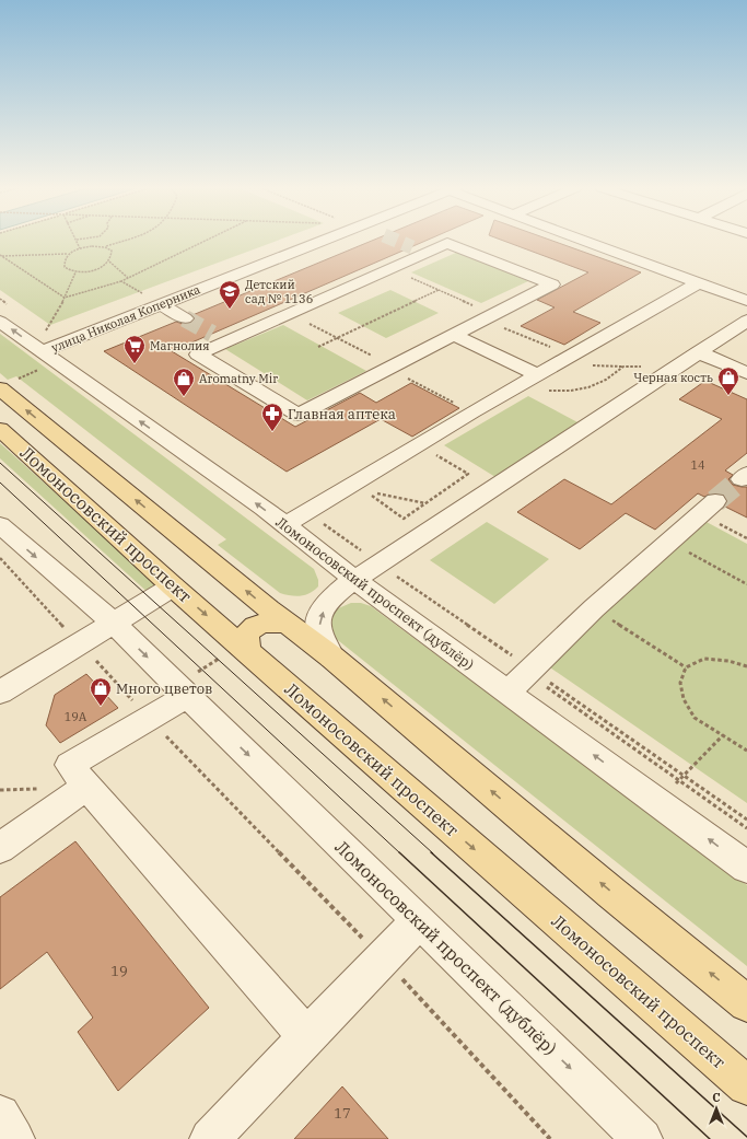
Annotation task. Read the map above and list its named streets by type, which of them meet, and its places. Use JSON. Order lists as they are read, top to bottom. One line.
{"streets":{"main road":["Ломоносовский проспект"],"street":["улица Николая Коперника","Ломоносовский проспект (дублёр)"]},"crossings":[["улица Николая Коперника","Ломоносовский проспект (дублёр)"]],"places":{"school or university":["Детский сад № 1136"],"supermarket":["Магнолия"],"shop":["Черная кость","Aromatny Mir","Много цветов"],"pharmacy":["Главная аптека"]},"house_numbers":["14","19А","19","17"],"north":"top"}
